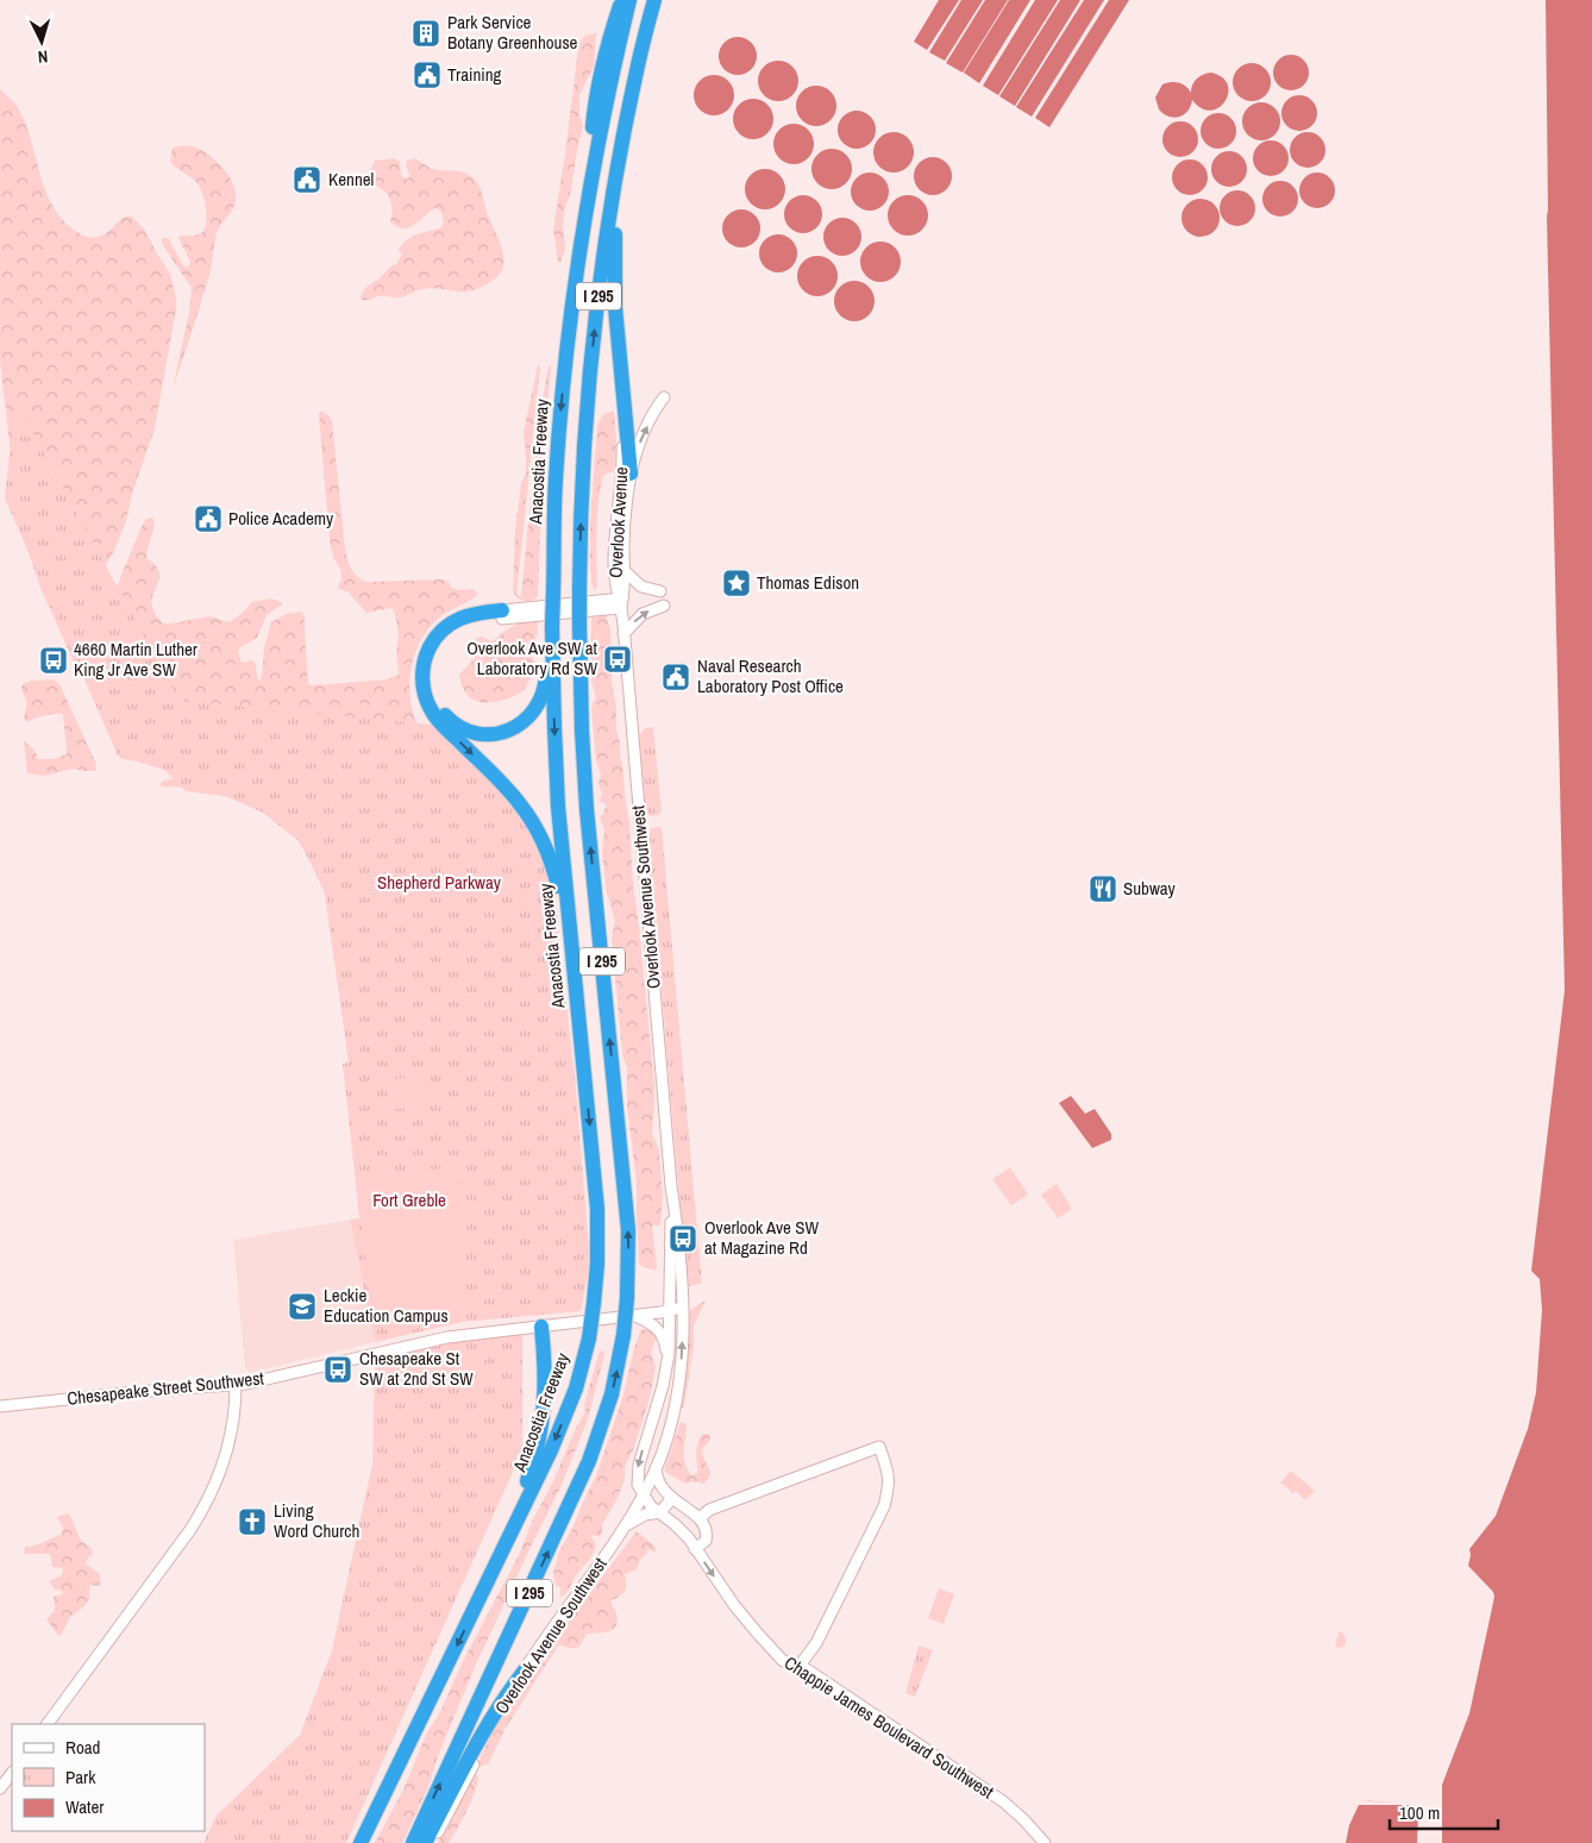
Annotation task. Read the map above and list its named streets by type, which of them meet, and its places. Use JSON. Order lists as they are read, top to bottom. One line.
{"streets":{"highway":["I 295","Anacostia Freeway"],"street":["Overlook Avenue","Overlook Avenue Southwest","Chesapeake Street Southwest","Chappie James Boulevard Southwest"]},"crossings":[["Overlook Avenue","Overlook Avenue Southwest"],["Overlook Avenue Southwest","Chesapeake Street Southwest"],["Overlook Avenue Southwest","Chappie James Boulevard Southwest"]],"parks":["Shepherd Parkway","Fort Greble"],"places":{"building":["Park Service Botany Greenhouse"],"public building":["Training","Kennel","Police Academy","Naval Research Laboratory Post Office"],"place":["Thomas Edison"],"bus stop":["Overlook Ave SW at Laboratory Rd SW","4660 Martin Luther King Jr Ave SW","Overlook Ave SW at Magazine Rd","Chesapeake St SW at 2nd St SW"],"restaurant":["Subway"],"school or university":["Leckie Education Campus"],"church":["Living Word Church"]},"legend":["Road","Park","Water"],"scale_bar":"100 m","north":"bottom"}
